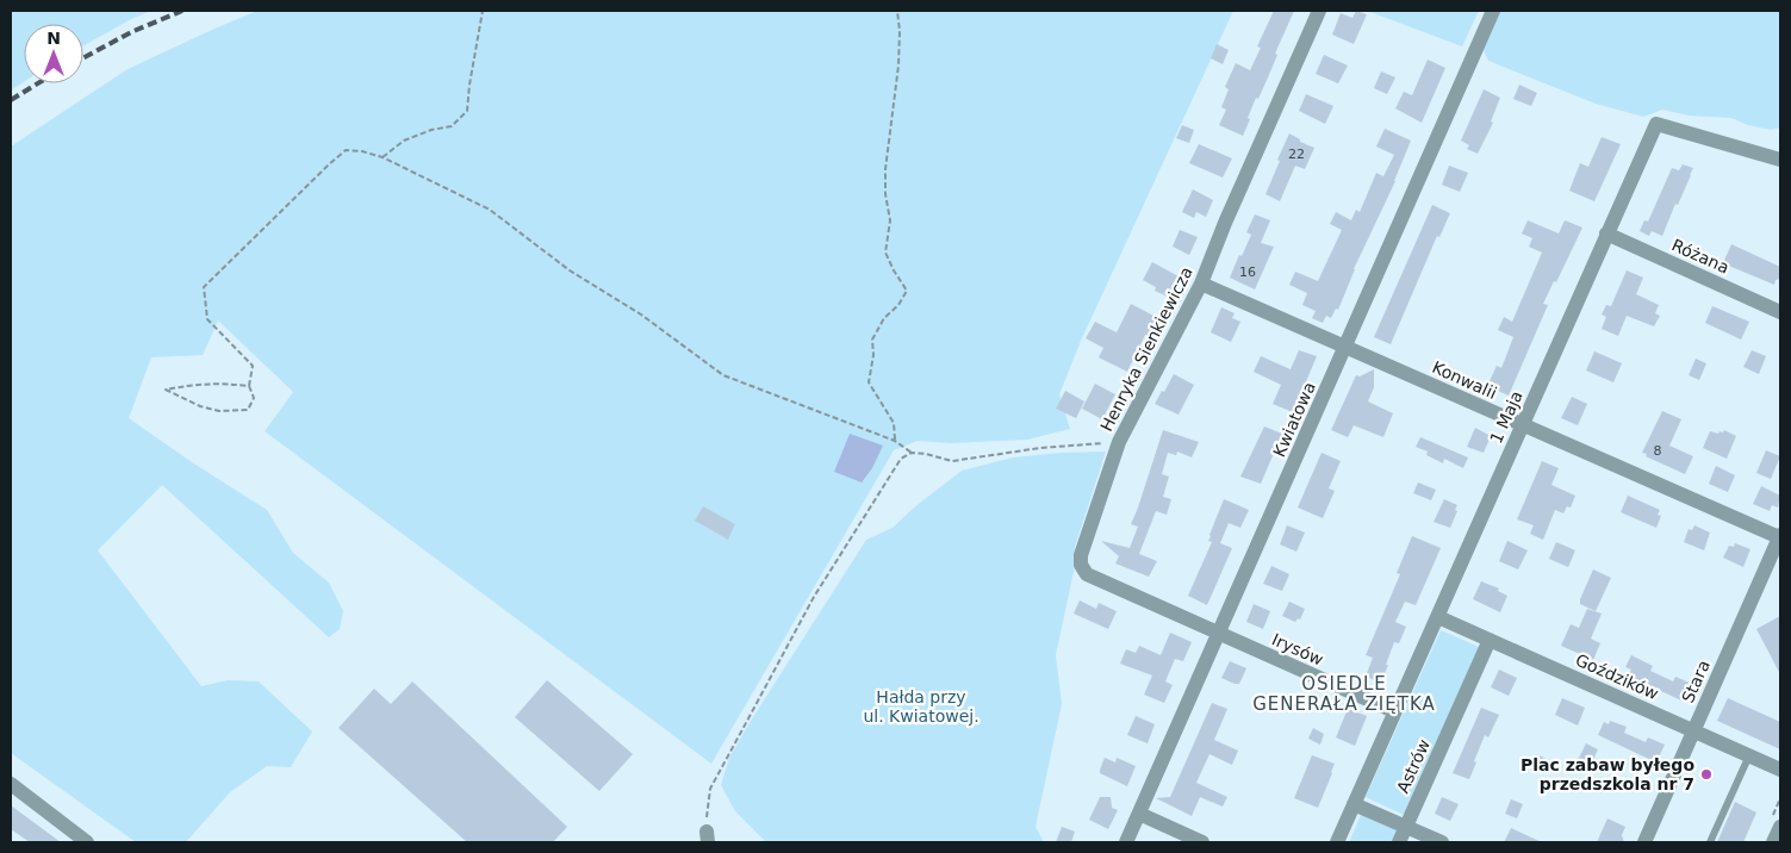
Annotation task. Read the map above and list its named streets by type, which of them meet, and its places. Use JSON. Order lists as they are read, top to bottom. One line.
{"streets":{"street":["Różana","Henryka Sienkiewicza","Konwalii","1 Maja","Kwiatowa","Irysów","Goździków","Stara","Astrów"]},"crossings":[["Różana","1 Maja"],["Henryka Sienkiewicza","Konwalii"],["Henryka Sienkiewicza","Kwiatowa"],["Henryka Sienkiewicza","Irysów"],["Konwalii","1 Maja"],["Konwalii","Kwiatowa"],["Konwalii","Stara"],["1 Maja","Irysów"],["1 Maja","Goździków"],["Kwiatowa","Irysów"],["Goździków","Stara"],["Goździków","Astrów"]],"districts":["OSIEDLE GENERAŁA ZIĘTKA"],"parks":["Hałda przy ul. Kwiatowej."],"places":["Plac zabaw byłego przedszkola nr 7"],"house_numbers":["22","16","8"],"north":"top"}
